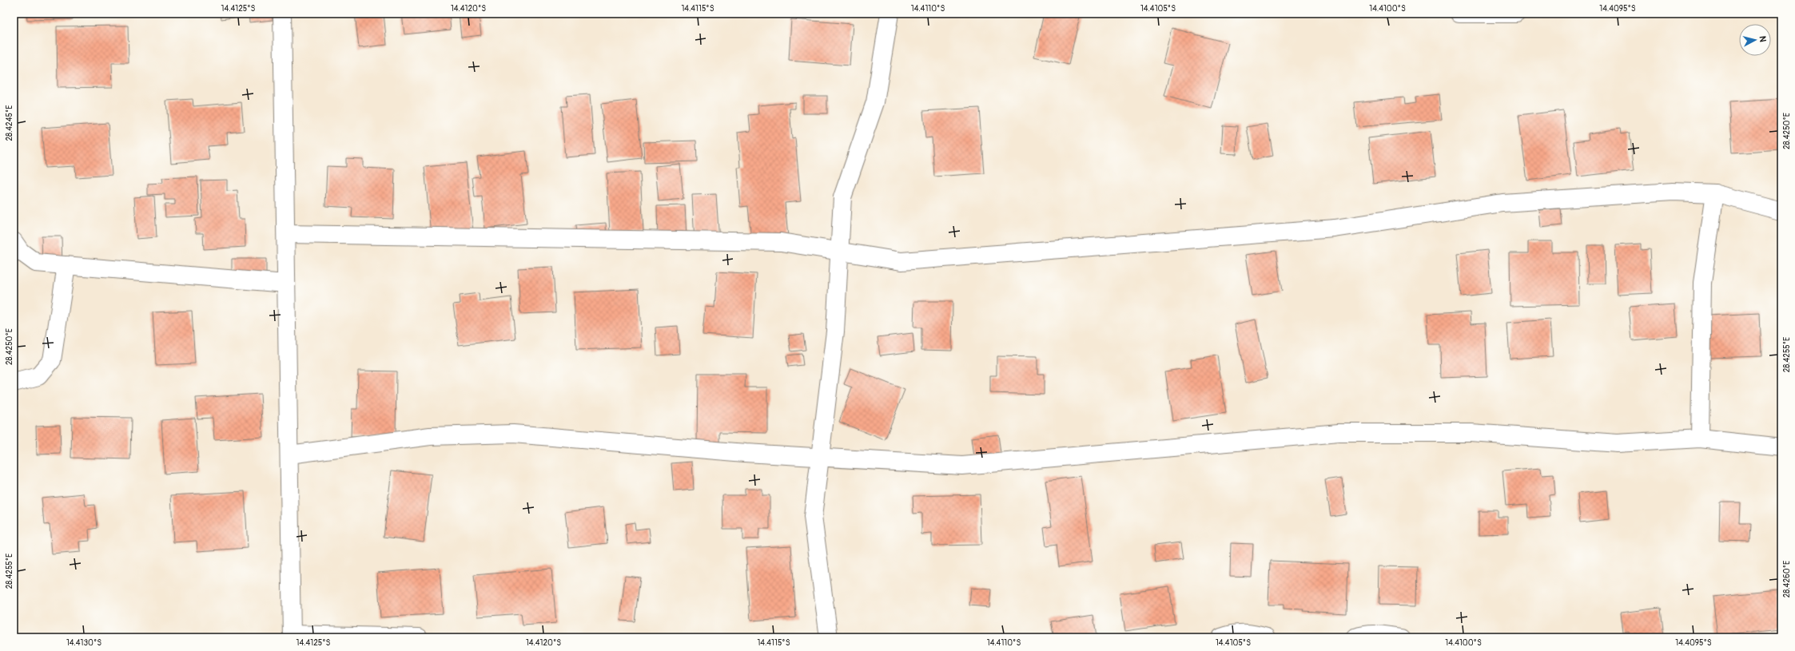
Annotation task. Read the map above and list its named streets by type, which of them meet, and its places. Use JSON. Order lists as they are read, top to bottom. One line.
{"north":"right","coordinates":["14.4125°S","14.4120°S","14.4115°S","14.4110°S","14.4105°S","14.4100°S","14.4095°S","28.4245°E","28.4250°E","28.4255°E","28.4260°E","14.4130°S"]}
